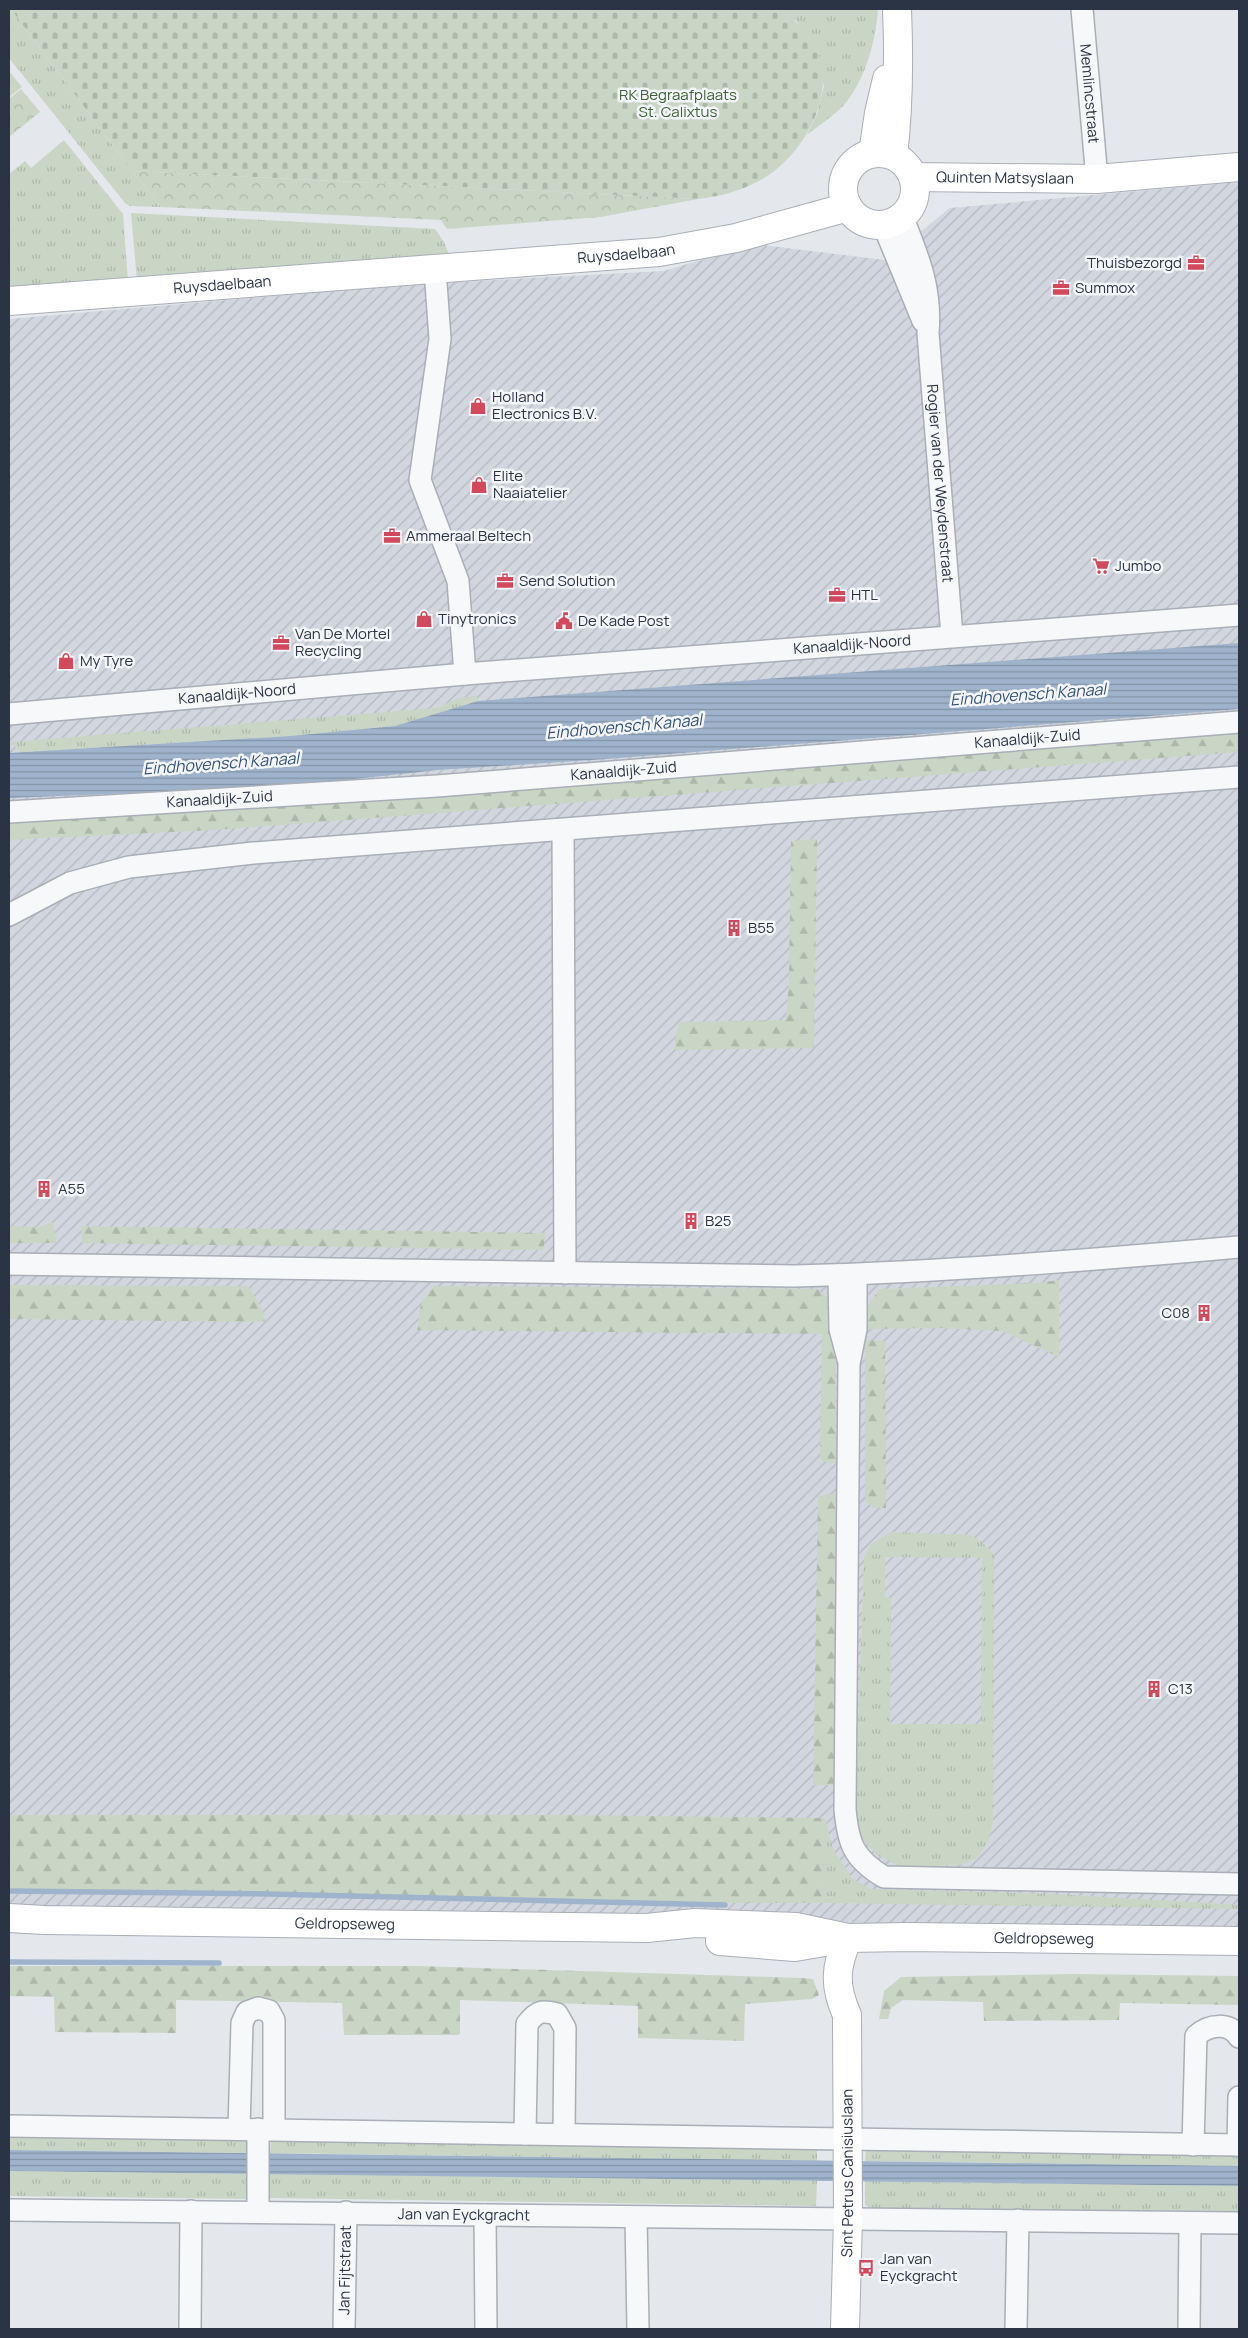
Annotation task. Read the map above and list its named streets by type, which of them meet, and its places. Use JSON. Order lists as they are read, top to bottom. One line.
{"streets":{"main road":["Quinten Matsyslaan","Ruysdaelbaan","Geldropseweg","Sint Petrus Canisiuslaan"],"street":["Memlincstraat","Rogier van der Weydenstraat","Kanaaldijk-Noord","Kanaaldijk-Zuid","Jan van Eyckgracht","Jan Fijtstraat"]},"crossings":[["Memlincstraat","Quinten Matsyslaan"],["Quinten Matsyslaan","Ruysdaelbaan"],["Quinten Matsyslaan","Rogier van der Weydenstraat"],["Ruysdaelbaan","Rogier van der Weydenstraat"],["Rogier van der Weydenstraat","Kanaaldijk-Noord"],["Geldropseweg","Sint Petrus Canisiuslaan"],["Sint Petrus Canisiuslaan","Jan van Eyckgracht"],["Jan van Eyckgracht","Jan Fijtstraat"]],"water":["Eindhovensch Kanaal"],"parks":["RK Begraafplaats St. Calixtus"],"places":{"office":["Thuisbezorgd","Summox","Ammeraal Beltech","Send Solution","HTL","Van De Mortel Recycling"],"shop":["Holland Electronics B.V.","Elite Naaiatelier","Tinytronics","My Tyre"],"supermarket":["Jumbo"],"public building":["De Kade Post"],"building":["B55","A55","B25","C08","C13"],"bus stop":["Jan van Eyckgracht"]}}
